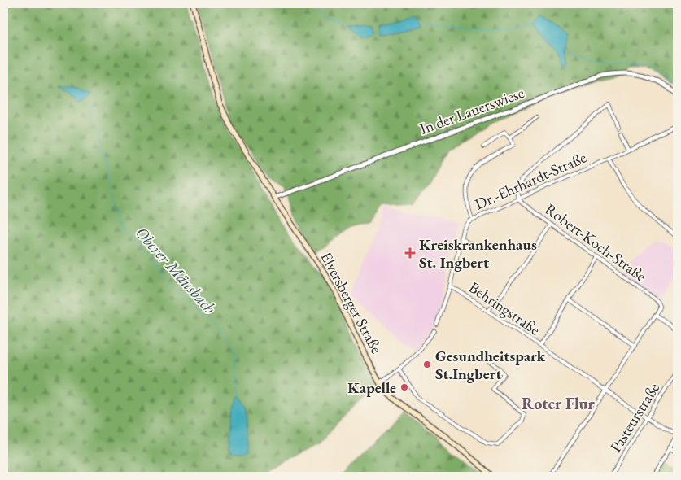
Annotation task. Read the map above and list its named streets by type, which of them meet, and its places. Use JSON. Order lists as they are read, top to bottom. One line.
{"streets":{"main road":["Elversberger Straße"],"street":["In der Lauerswiese","Dr.-Ehrhardt-Straße","Robert-Koch-Straße","Behringstraße","Pasteurstraße"]},"crossings":[["In der Lauerswiese","Elversberger Straße"],["Dr.-Ehrhardt-Straße","Robert-Koch-Straße"],["Dr.-Ehrhardt-Straße","Behringstraße"],["Behringstraße","Pasteurstraße"]],"districts":["Roter Flur"],"water":["Oberer Mäusbach"],"places":{"health":["Kreiskrankenhaus St. Ingbert"],"other":["Gesundheitspark St.Ingbert","Kapelle"]}}
